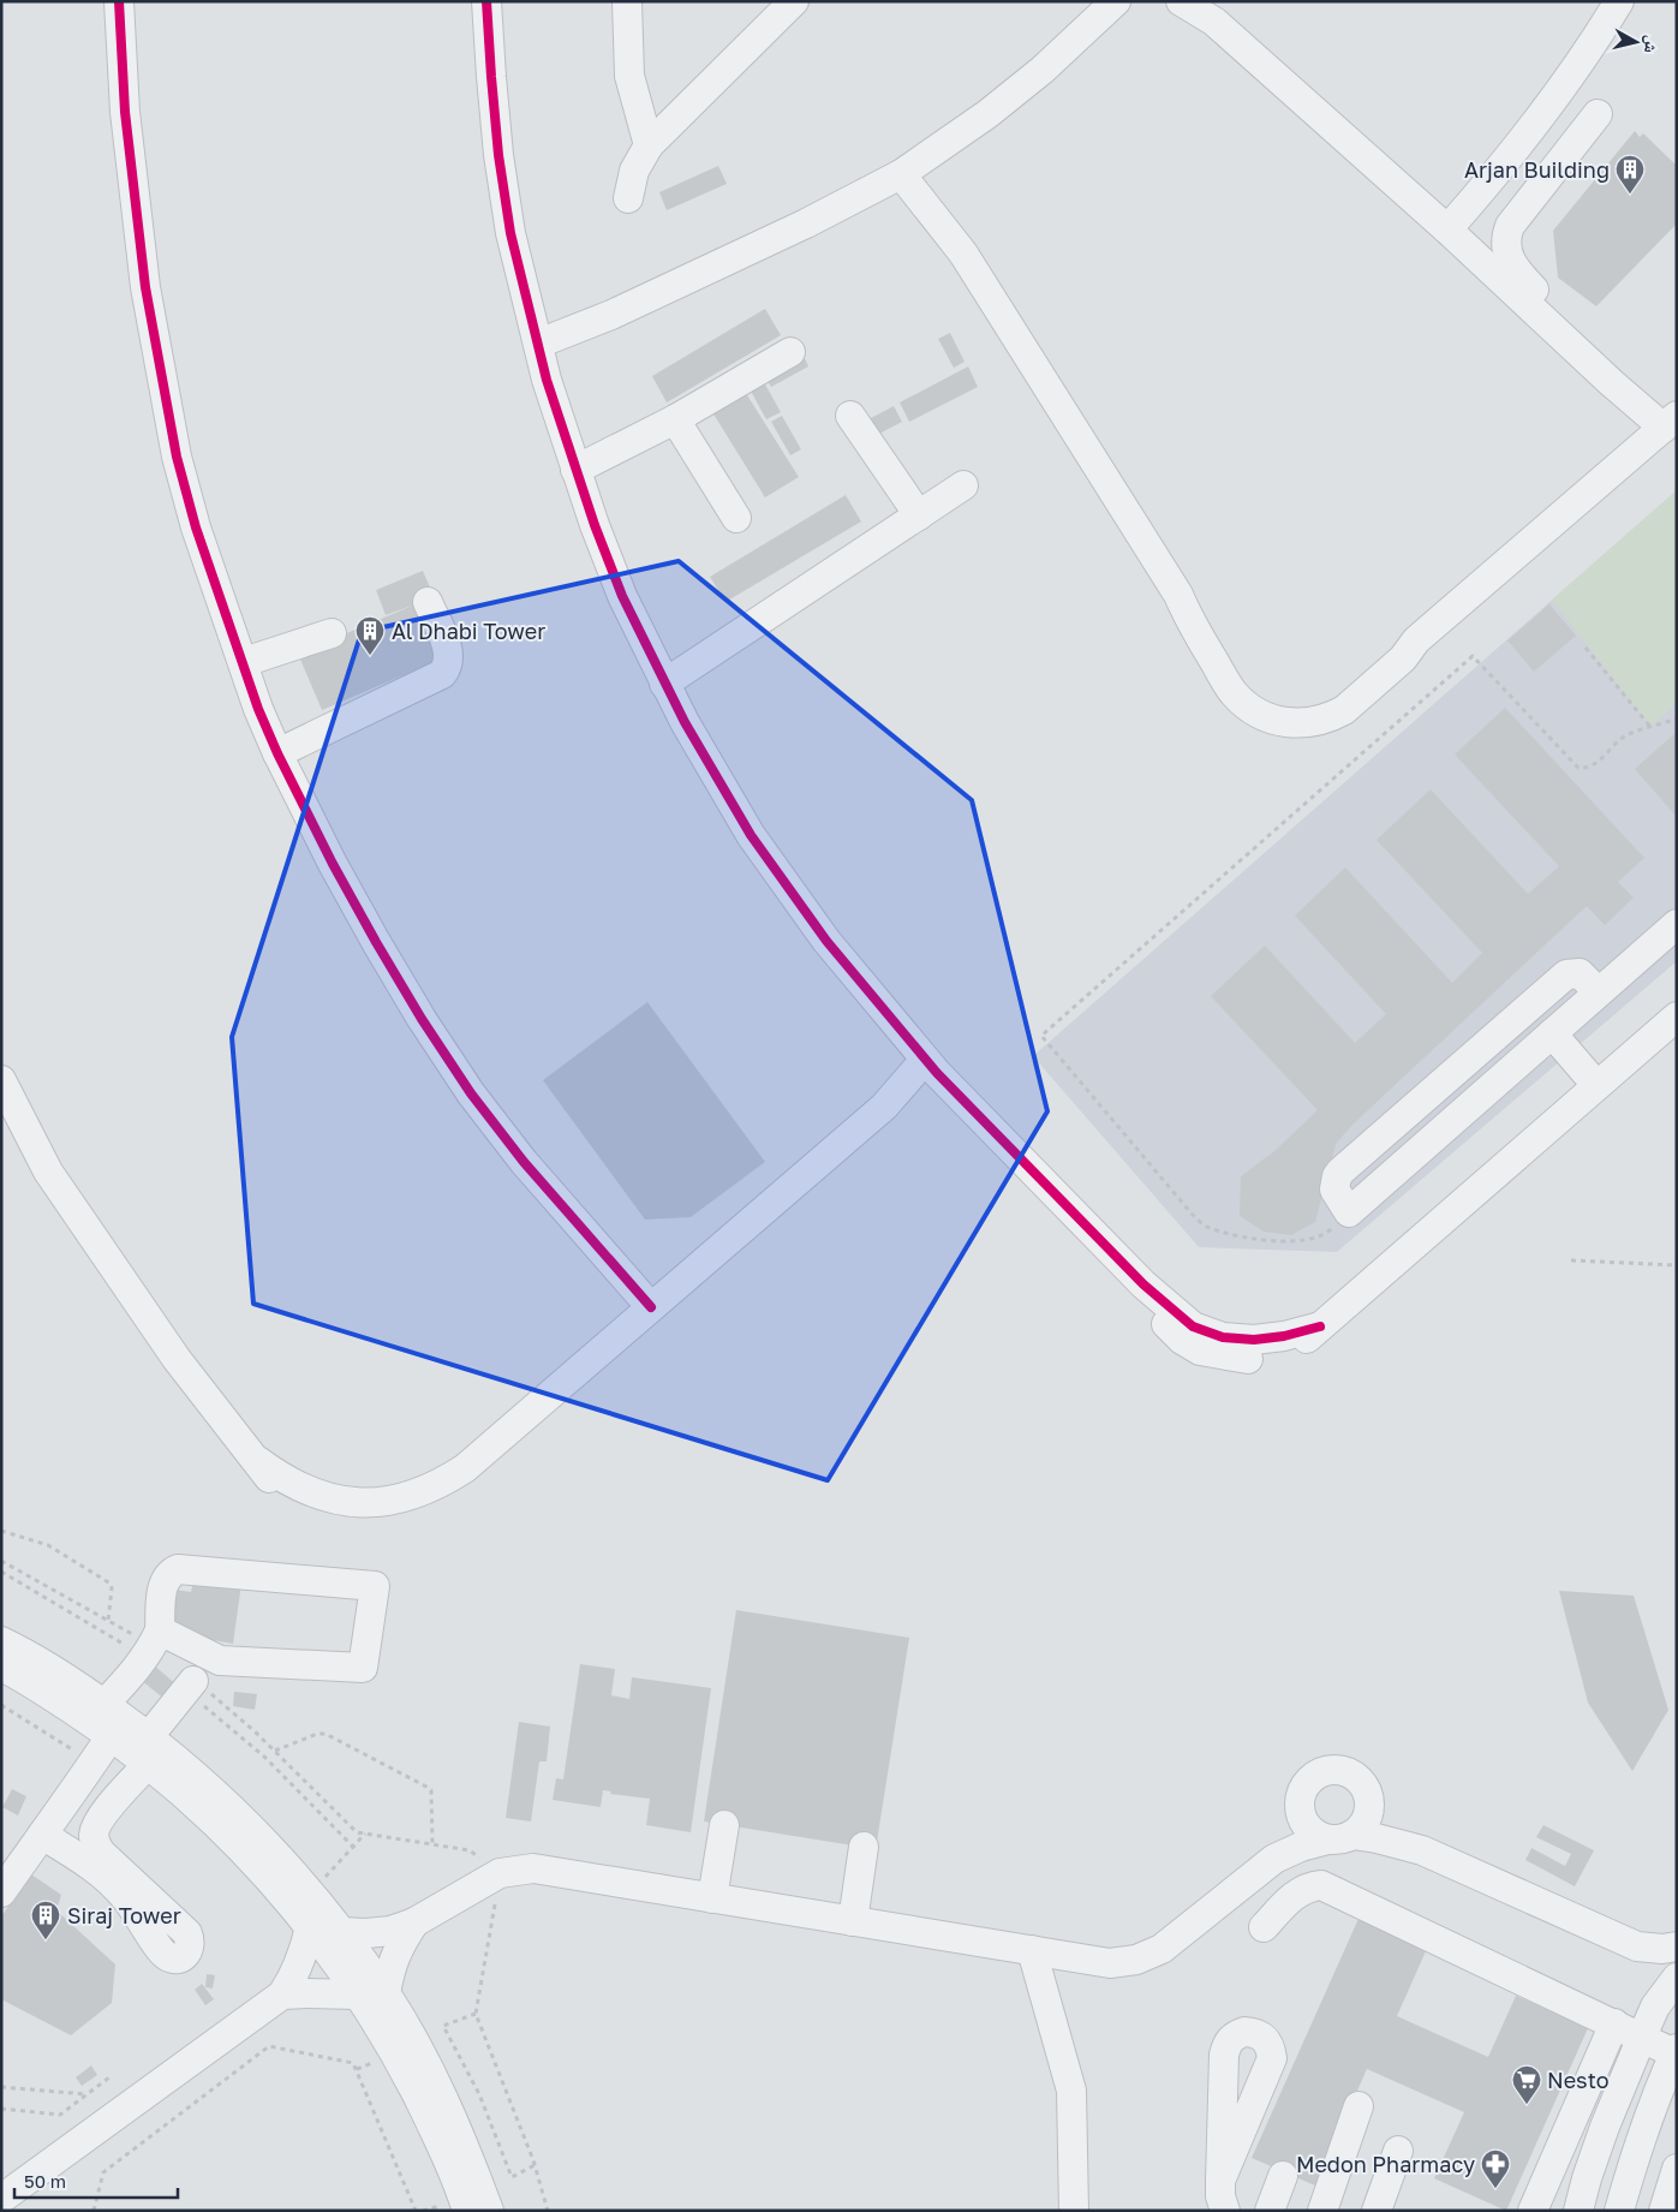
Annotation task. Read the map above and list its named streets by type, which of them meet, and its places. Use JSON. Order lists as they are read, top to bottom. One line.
{"places":{"building":["Arjan Building","Al Dhabi Tower","Siraj Tower"],"supermarket":["Nesto"],"pharmacy":["Medon Pharmacy"]},"scale_bar":"50 m","north":"right"}
